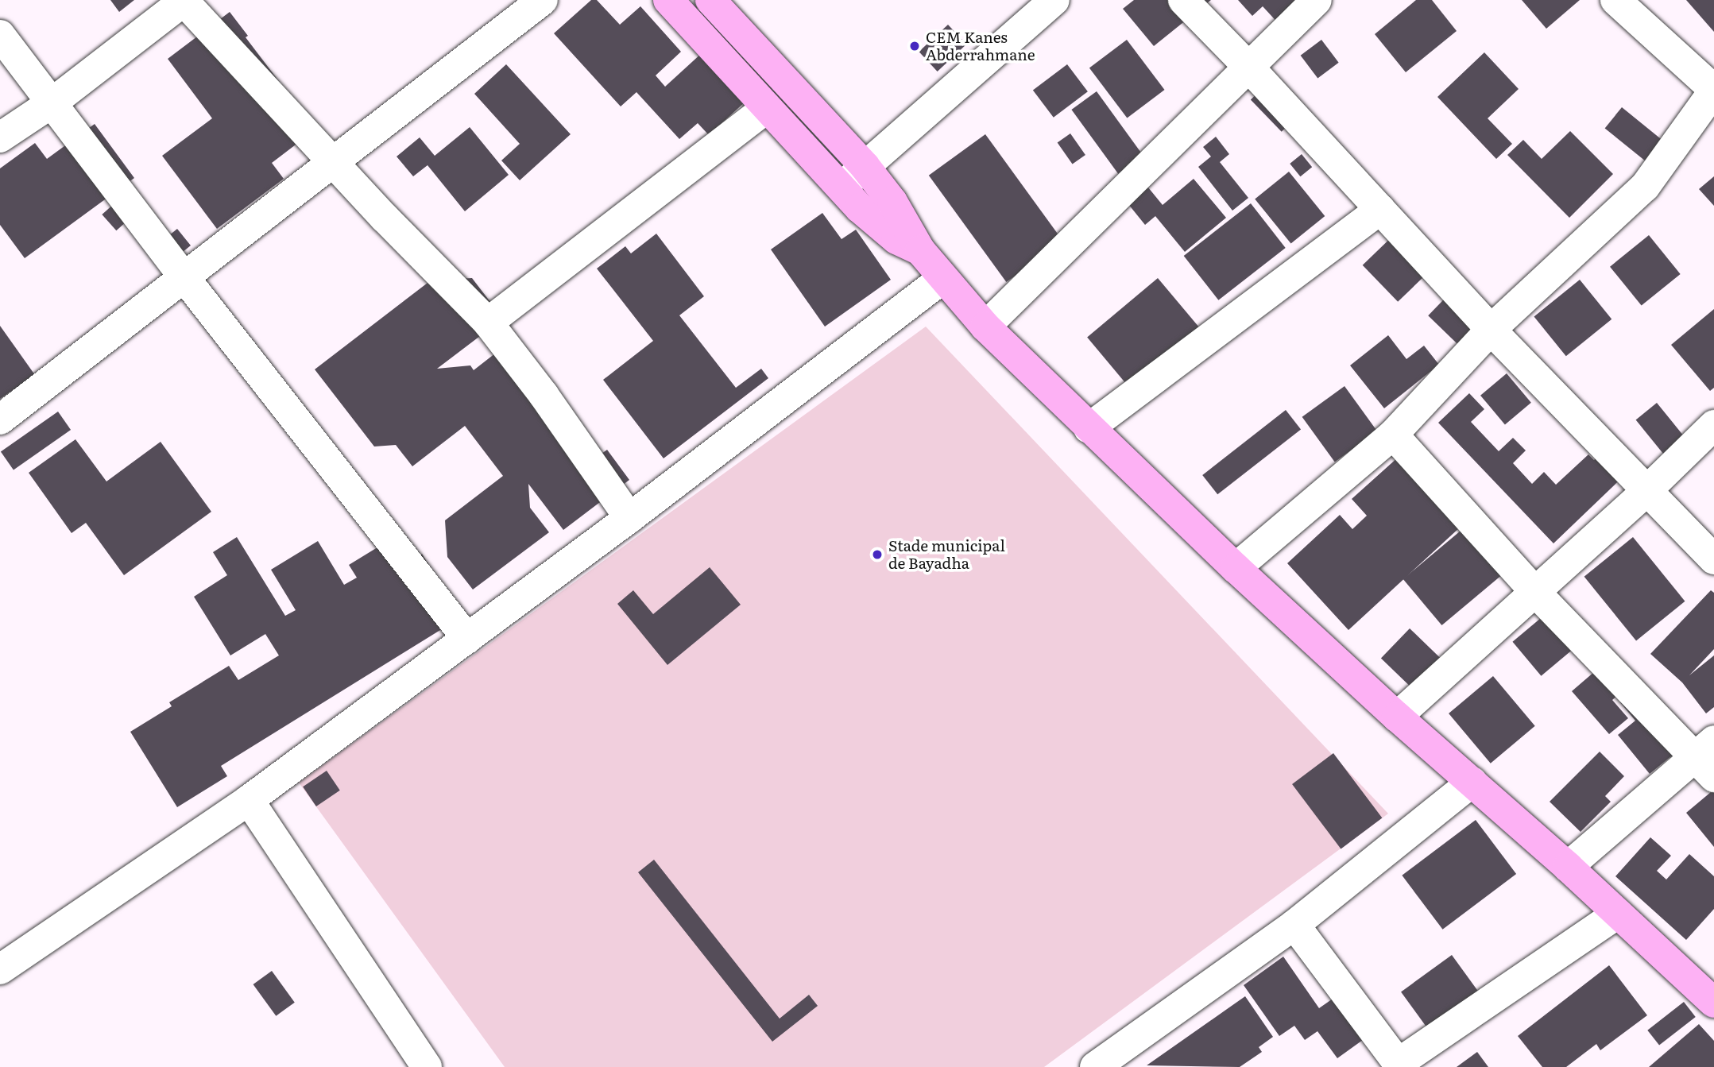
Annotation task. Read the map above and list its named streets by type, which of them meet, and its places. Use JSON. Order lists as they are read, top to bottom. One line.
{"places":["CEM Kanes Abderrahmane","Stade municipal de Bayadha"]}
